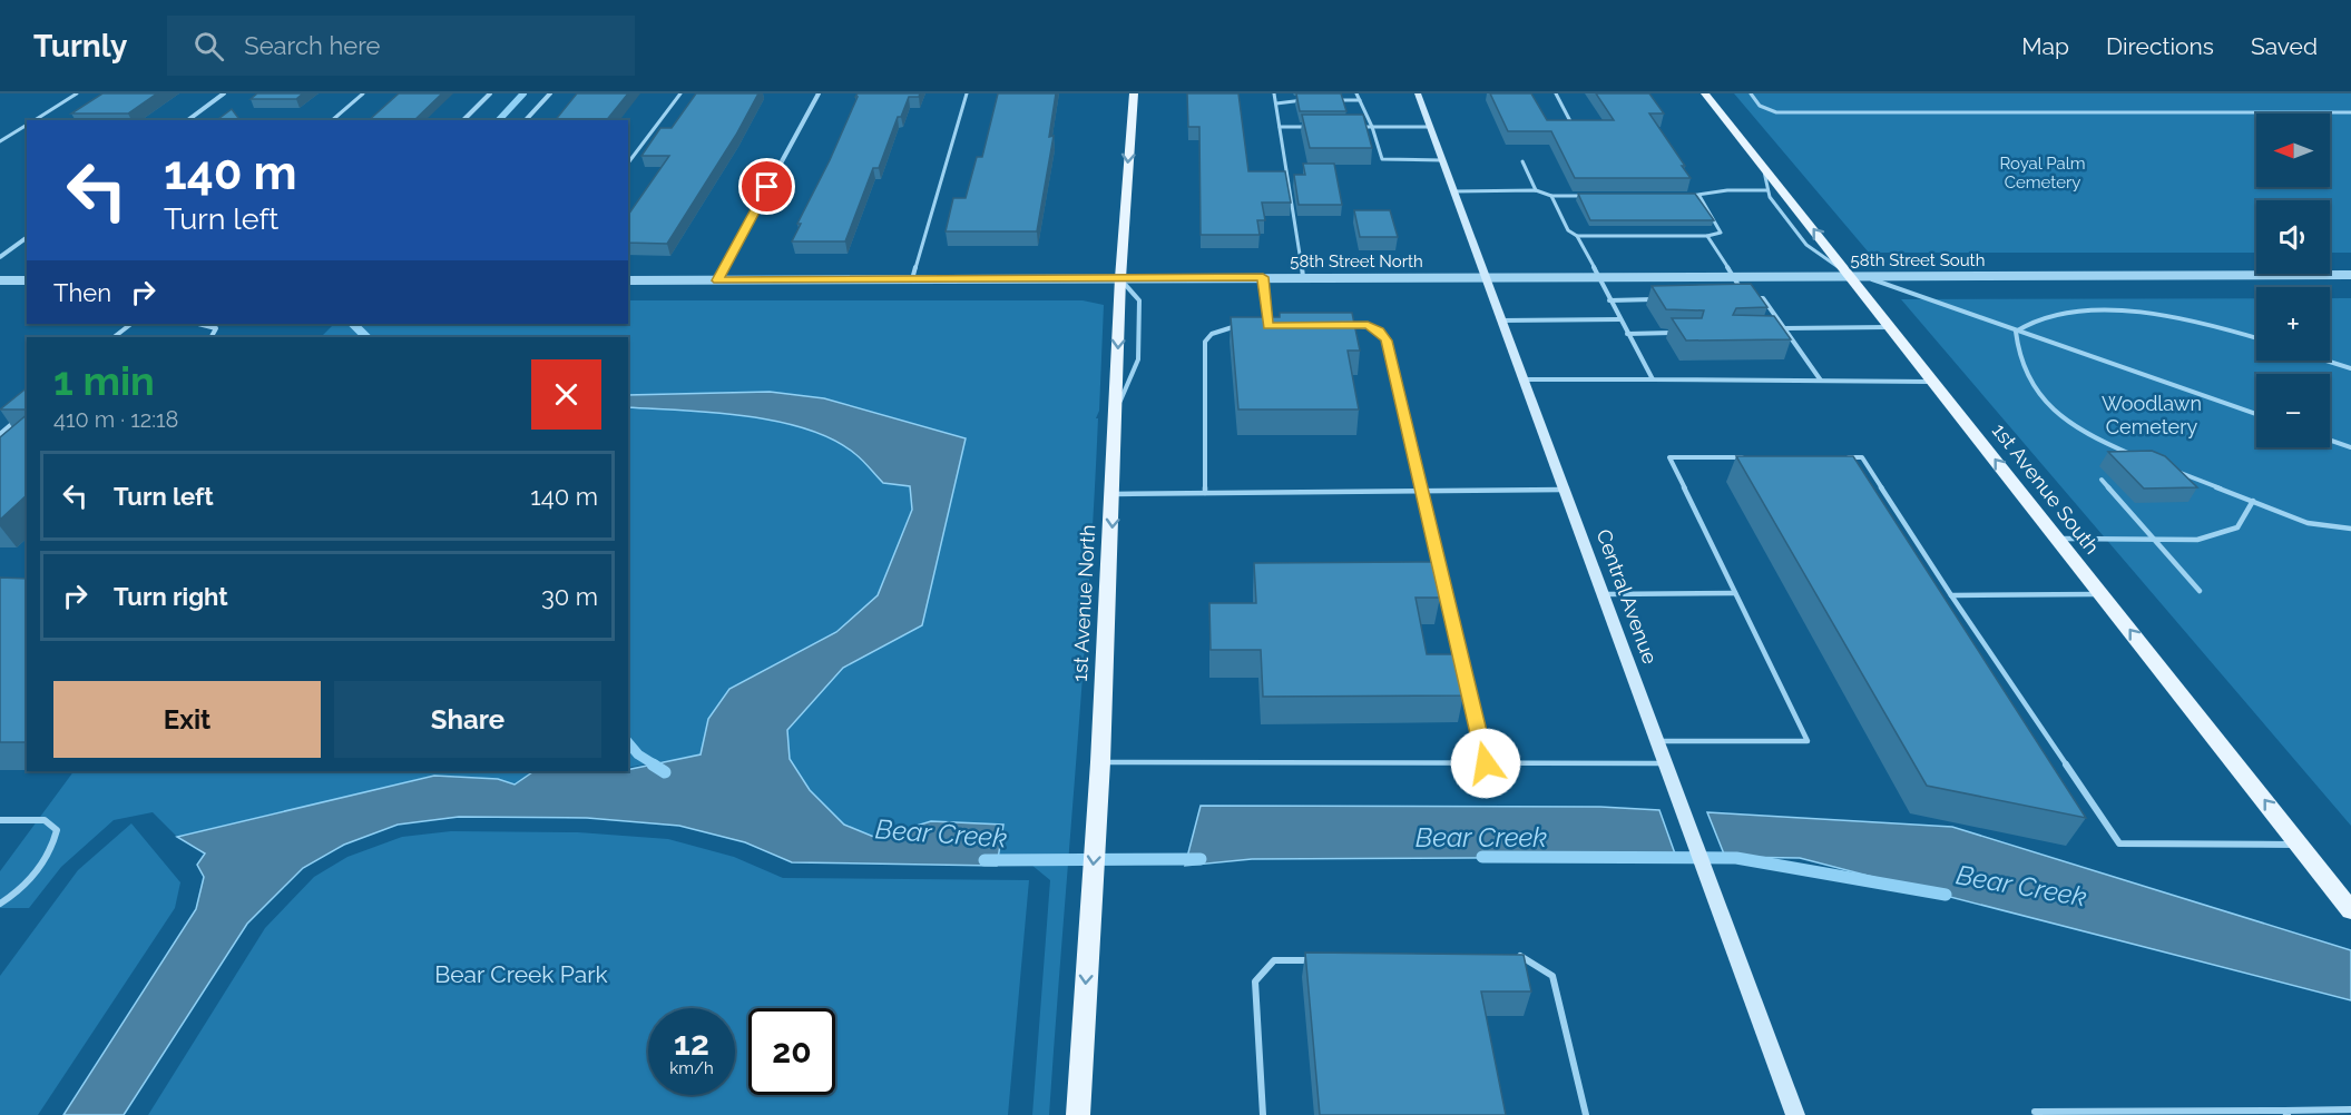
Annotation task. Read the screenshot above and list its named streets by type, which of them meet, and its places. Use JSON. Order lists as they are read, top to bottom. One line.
{"streets":{"main road":["1st Avenue South","Central Avenue","1st Avenue North"],"street":["58th Street South","58th Street North"]},"crossings":[["58th Street South","58th Street North"],["58th Street South","1st Avenue South"],["58th Street South","Central Avenue"],["58th Street North","Central Avenue"],["58th Street North","1st Avenue North"]],"one_way":["1st Avenue South","1st Avenue North"],"water":["Bear Creek"],"parks":["Royal Palm Cemetery","Woodlawn Cemetery","Bear Creek Park"],"north":"left","page":{"header":"Turnly","search":"Search here","nav":["Map","Directions","Saved"],"map_buttons":["+","−"],"turn":["140 m","Turn left"],"then":"Then","heading":["1 min","410 m · 12:18"],"list":[{"name":"Turn left","value":"140 m"},{"name":"Turn right","value":"30 m"}],"buttons":["Exit","Share"],"speed":"12 km/h","limit":"20"}}
